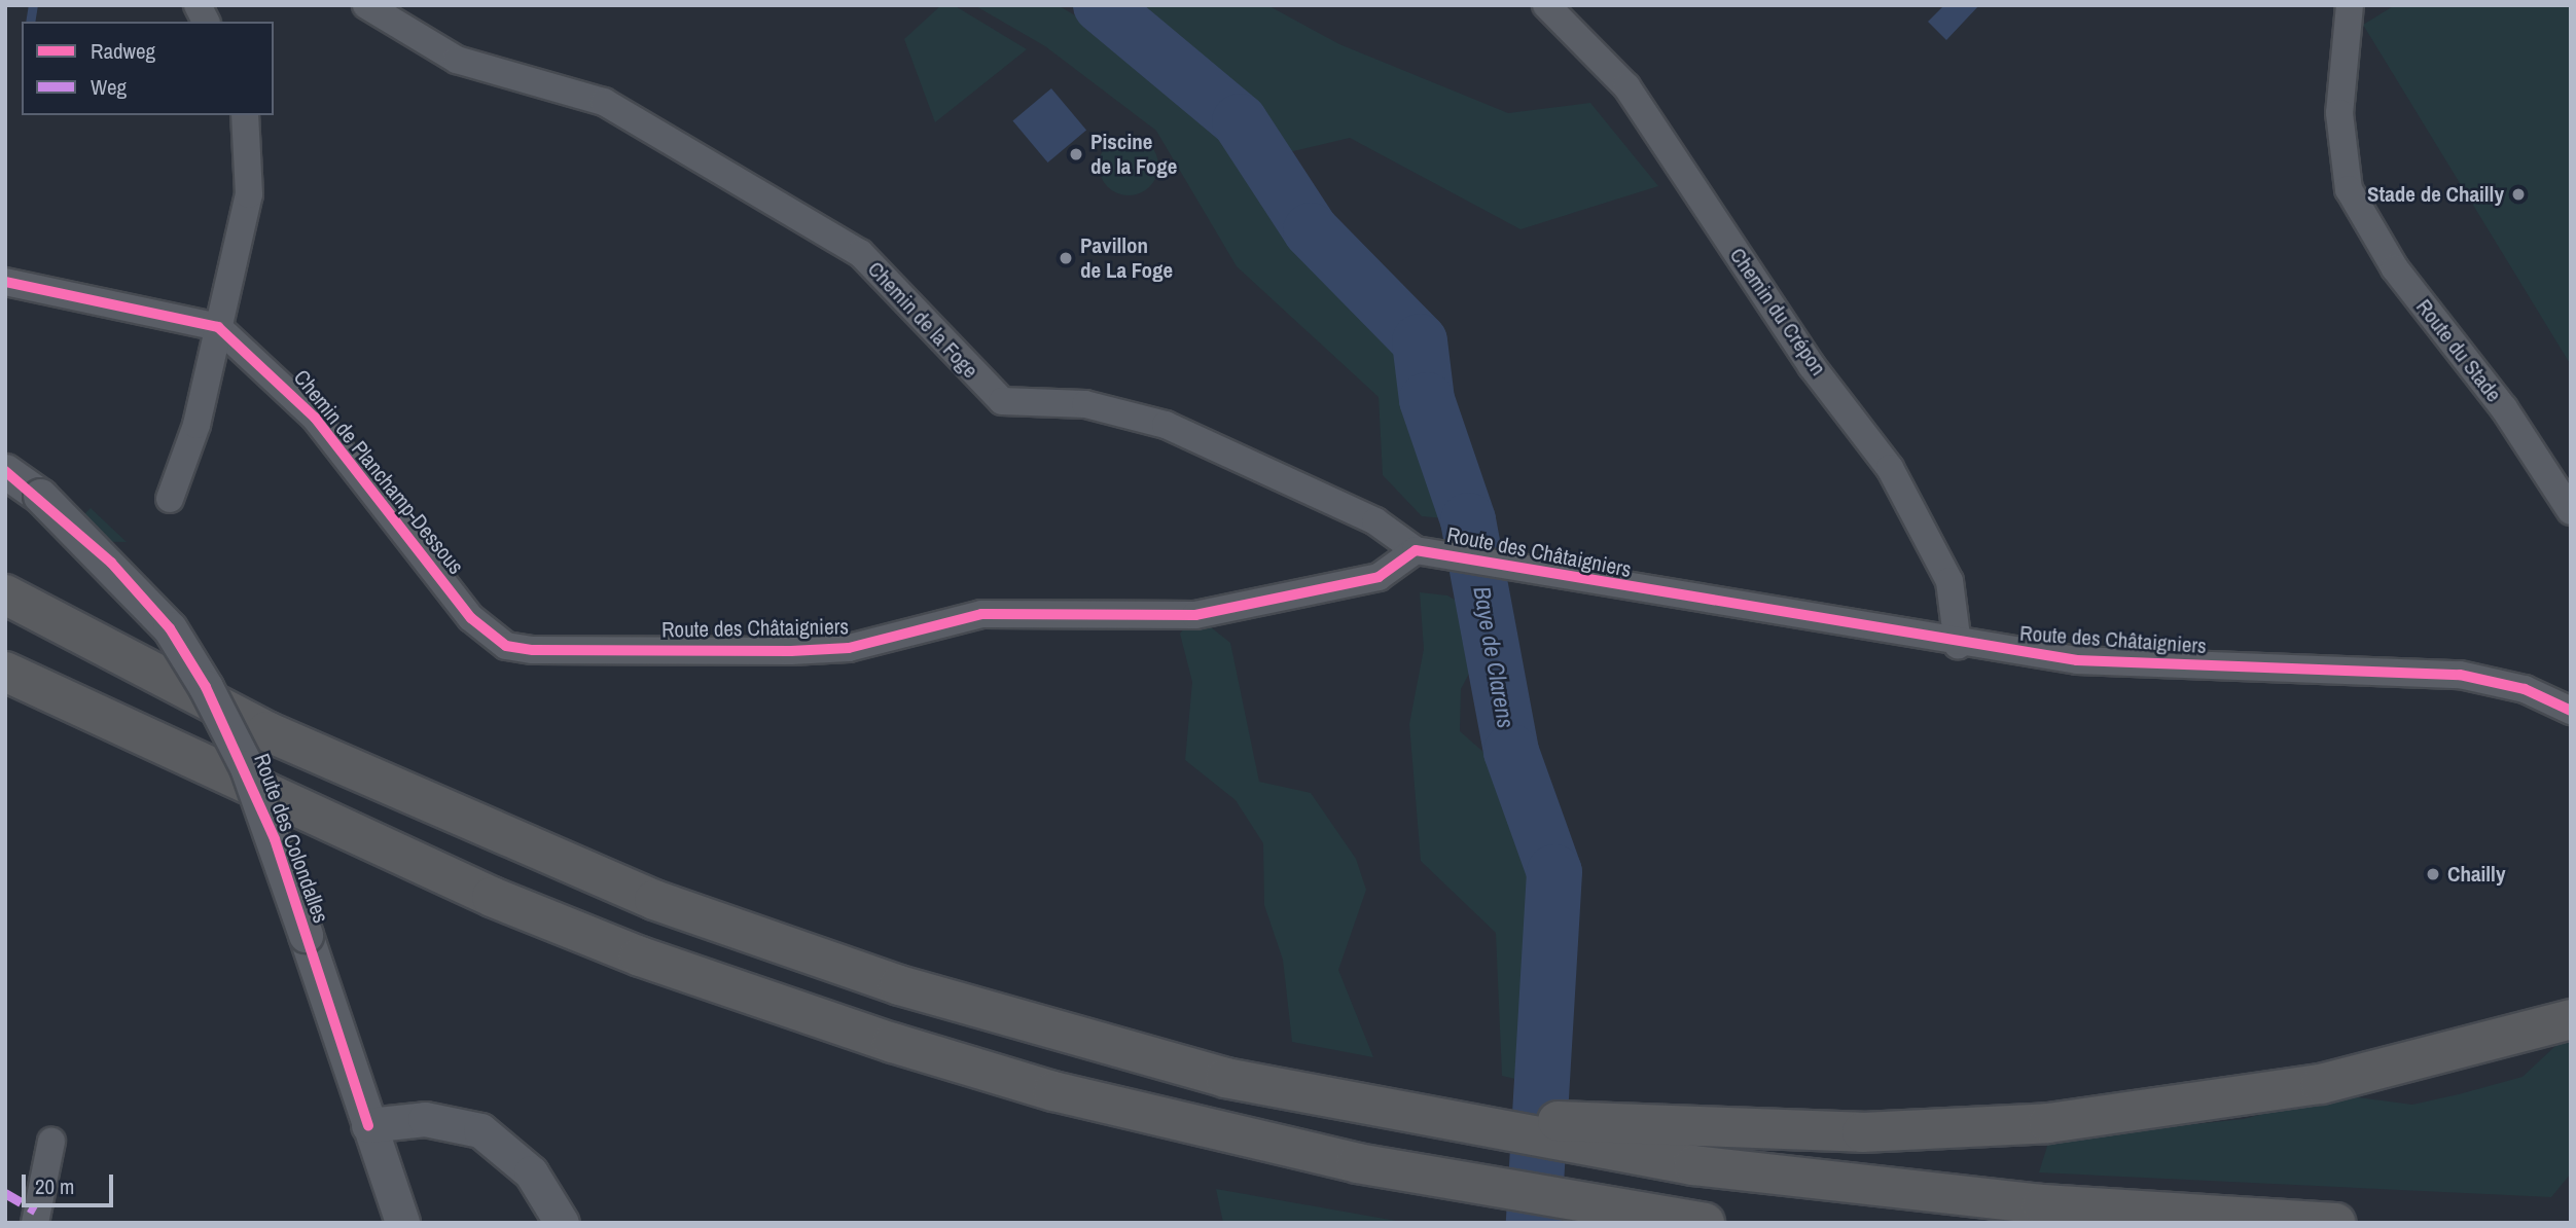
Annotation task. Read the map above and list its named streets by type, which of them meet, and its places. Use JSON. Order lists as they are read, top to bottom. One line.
{"streets":{"street":["Chemin du Crépon","Chemin de la Foge","Route du Stade","Chemin de Planchamp-Dessous","Route des Châtaigniers","Route des Colondalles"]},"crossings":[["Chemin du Crépon","Route des Châtaigniers"],["Chemin de la Foge","Route des Châtaigniers"],["Chemin de Planchamp-Dessous","Route des Châtaigniers"]],"water":["Baye de Clarens"],"places":["Piscine de la Foge","Stade de Chailly","Pavillon de La Foge","Chailly"],"legend":["Radweg","Weg"],"scale_bar":"20 m"}
